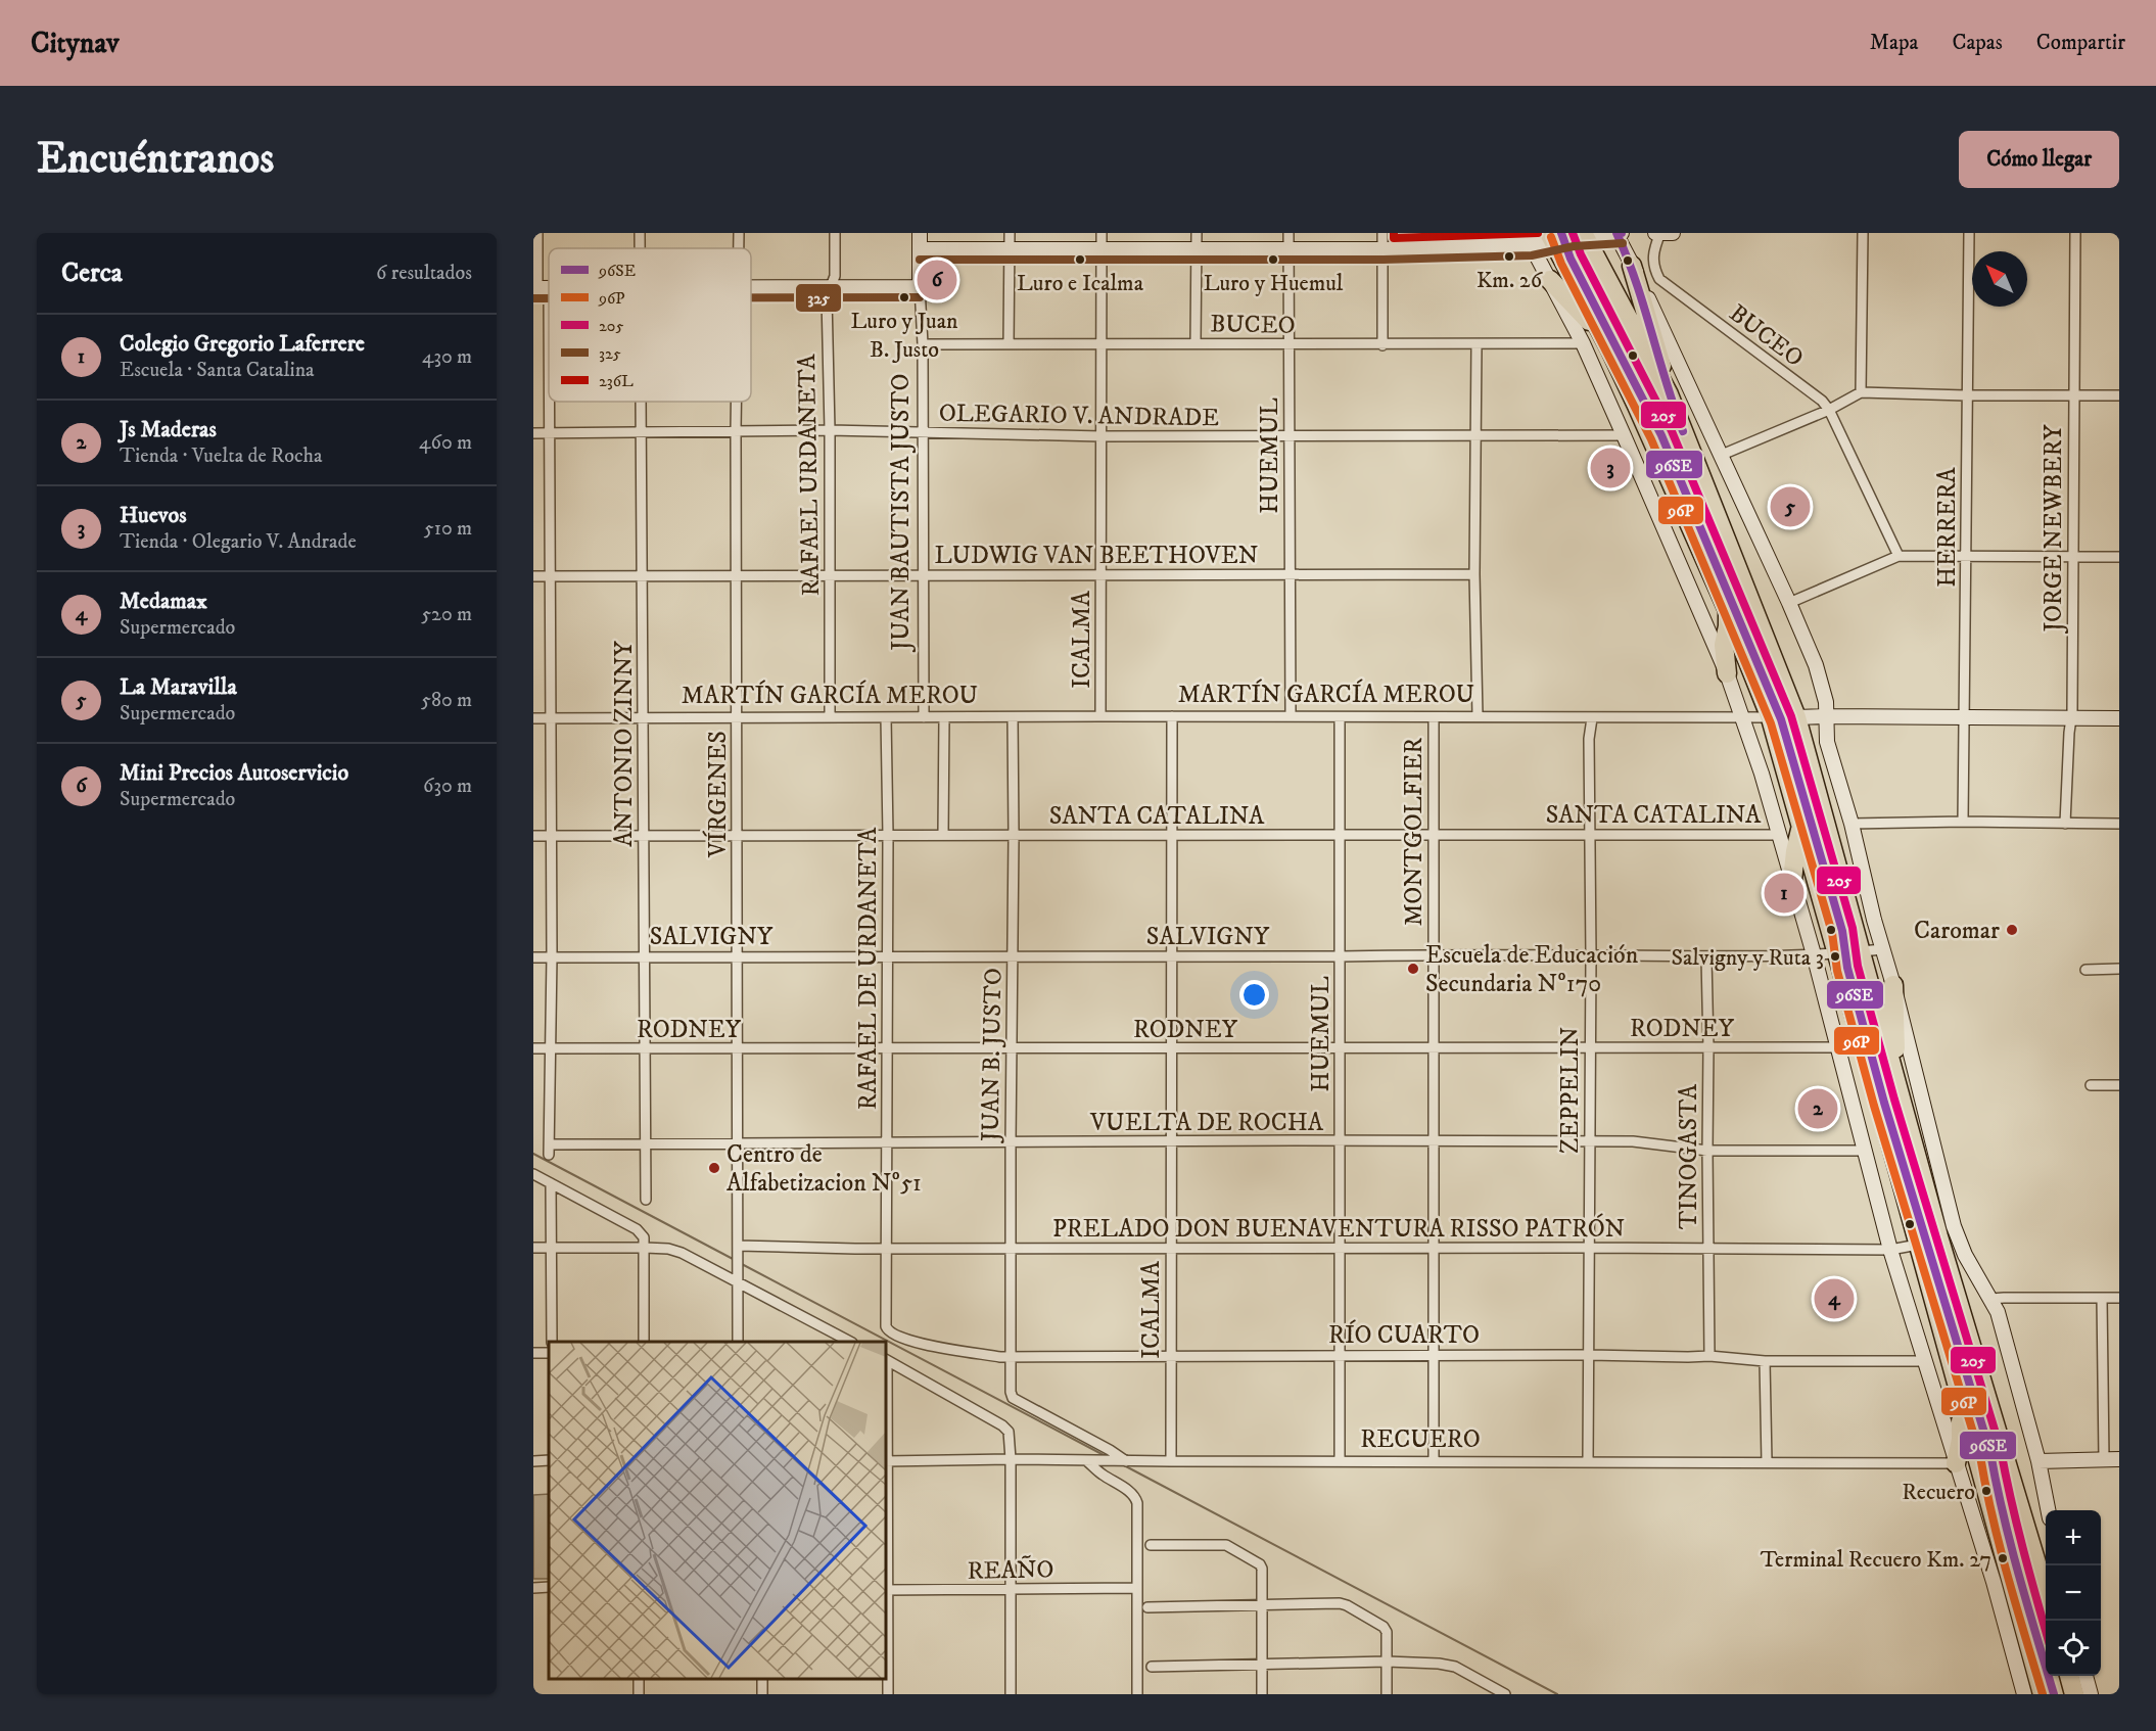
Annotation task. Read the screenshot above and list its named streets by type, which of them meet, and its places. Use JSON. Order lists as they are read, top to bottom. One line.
{"streets":{"street":["BUCEO","OLEGARIO V. ANDRADE","HUEMUL","RAFAEL URDANETA","JUAN BAUTISTA JUSTO","HERRERA","JORGE NEWBERY","LUDWIG VAN BEETHOVEN","ICALMA","MARTÍN GARCÍA MEROU","ANTONIO ZINNY","VÍRGENES","SANTA CATALINA","MONTGOLFIER","SALVIGNY","RAFAEL DE URDANETA","RODNEY","JUAN B. JUSTO","ZEPPELIN","VUELTA DE ROCHA","TINOGASTA","PRELADO DON BUENAVENTURA RISSO PATRÓN","RÍO CUARTO","RECUERO","REAÑO"]},"crossings":[["BUCEO","HUEMUL"],["BUCEO","JUAN BAUTISTA JUSTO"],["BUCEO","ICALMA"],["OLEGARIO V. ANDRADE","HUEMUL"],["OLEGARIO V. ANDRADE","RAFAEL URDANETA"],["OLEGARIO V. ANDRADE","JUAN BAUTISTA JUSTO"],["OLEGARIO V. ANDRADE","ICALMA"],["OLEGARIO V. ANDRADE","ANTONIO ZINNY"],["OLEGARIO V. ANDRADE","VÍRGENES"],["HUEMUL","LUDWIG VAN BEETHOVEN"],["HUEMUL","MARTÍN GARCÍA MEROU"],["HUEMUL","SANTA CATALINA"],["HUEMUL","SALVIGNY"],["HUEMUL","RODNEY"],["HUEMUL","VUELTA DE ROCHA"],["HUEMUL","PRELADO DON BUENAVENTURA RISSO PATRÓN"],["HUEMUL","RÍO CUARTO"],["HUEMUL","RECUERO"],["RAFAEL URDANETA","LUDWIG VAN BEETHOVEN"],["RAFAEL URDANETA","MARTÍN GARCÍA MEROU"],["JUAN BAUTISTA JUSTO","LUDWIG VAN BEETHOVEN"],["JUAN BAUTISTA JUSTO","MARTÍN GARCÍA MEROU"],["HERRERA","MARTÍN GARCÍA MEROU"],["JORGE NEWBERY","MARTÍN GARCÍA MEROU"],["LUDWIG VAN BEETHOVEN","ICALMA"],["LUDWIG VAN BEETHOVEN","ANTONIO ZINNY"],["LUDWIG VAN BEETHOVEN","VÍRGENES"],["ICALMA","MARTÍN GARCÍA MEROU"],["ICALMA","SANTA CATALINA"],["ICALMA","SALVIGNY"],["ICALMA","RODNEY"],["ICALMA","VUELTA DE ROCHA"],["ICALMA","PRELADO DON BUENAVENTURA RISSO PATRÓN"],["ICALMA","RÍO CUARTO"],["ICALMA","RECUERO"],["MARTÍN GARCÍA MEROU","ANTONIO ZINNY"],["MARTÍN GARCÍA MEROU","VÍRGENES"],["MARTÍN GARCÍA MEROU","MONTGOLFIER"],["MARTÍN GARCÍA MEROU","RAFAEL DE URDANETA"],["MARTÍN GARCÍA MEROU","JUAN B. JUSTO"],["MARTÍN GARCÍA MEROU","ZEPPELIN"],["ANTONIO ZINNY","SANTA CATALINA"],["ANTONIO ZINNY","SALVIGNY"],["ANTONIO ZINNY","RODNEY"],["ANTONIO ZINNY","VUELTA DE ROCHA"],["VÍRGENES","SANTA CATALINA"],["VÍRGENES","SALVIGNY"],["VÍRGENES","RODNEY"],["VÍRGENES","VUELTA DE ROCHA"],["VÍRGENES","PRELADO DON BUENAVENTURA RISSO PATRÓN"],["SANTA CATALINA","MONTGOLFIER"],["SANTA CATALINA","RAFAEL DE URDANETA"],["SANTA CATALINA","JUAN B. JUSTO"],["SANTA CATALINA","ZEPPELIN"],["MONTGOLFIER","SALVIGNY"],["MONTGOLFIER","RODNEY"],["MONTGOLFIER","VUELTA DE ROCHA"],["MONTGOLFIER","PRELADO DON BUENAVENTURA RISSO PATRÓN"],["MONTGOLFIER","RÍO CUARTO"],["MONTGOLFIER","RECUERO"],["SALVIGNY","RAFAEL DE URDANETA"],["SALVIGNY","JUAN B. JUSTO"],["SALVIGNY","ZEPPELIN"],["SALVIGNY","TINOGASTA"],["RAFAEL DE URDANETA","RODNEY"],["RAFAEL DE URDANETA","VUELTA DE ROCHA"],["RAFAEL DE URDANETA","PRELADO DON BUENAVENTURA RISSO PATRÓN"],["RAFAEL DE URDANETA","RÍO CUARTO"],["RODNEY","JUAN B. JUSTO"],["RODNEY","ZEPPELIN"],["RODNEY","VUELTA DE ROCHA"],["RODNEY","TINOGASTA"],["JUAN B. JUSTO","VUELTA DE ROCHA"],["JUAN B. JUSTO","PRELADO DON BUENAVENTURA RISSO PATRÓN"],["JUAN B. JUSTO","RÍO CUARTO"],["JUAN B. JUSTO","RECUERO"],["ZEPPELIN","VUELTA DE ROCHA"],["ZEPPELIN","PRELADO DON BUENAVENTURA RISSO PATRÓN"],["ZEPPELIN","RÍO CUARTO"],["ZEPPELIN","RECUERO"],["VUELTA DE ROCHA","TINOGASTA"],["TINOGASTA","PRELADO DON BUENAVENTURA RISSO PATRÓN"],["TINOGASTA","RÍO CUARTO"]],"places":["Km. 26","Luro e Icalma","Luro y Huemul","Luro y Juan B. Justo","Caromar","Salvigny y Ruta 3","Escuela de Educación Secundaria Nº170","Centro de Alfabetizacion Nº51","Recuero","Terminal Recuero Km. 27"],"lines":["transit line 96SE","transit line 205","transit line 236L","transit line 96P","transit line 325"],"legend":["96SE","96P","205","325","236L"],"north":"top left","page":{"header":"Citynav","nav":["Mapa","Capas","Compartir"],"buttons":"Cómo llegar","title":"Encuéntranos","heading":["Cerca","6 resultados"],"pins":["6","3","5","1","2","4"],"list":[{"mark":"1","name":"Colegio Gregorio Laferrere","note":"Escuela · Santa Catalina","value":"430 m"},{"mark":"2","name":"Js Maderas","note":"Tienda · Vuelta de Rocha","value":"460 m"},{"mark":"3","name":"Huevos","note":"Tienda · Olegario V. Andrade","value":"510 m"},{"mark":"4","name":"Medamax","note":"Supermercado","value":"520 m"},{"mark":"5","name":"La Maravilla","note":"Supermercado","value":"580 m"},{"mark":"6","name":"Mini Precios Autoservicio","note":"Supermercado","value":"630 m"}],"map_buttons":["+","−"]}}
